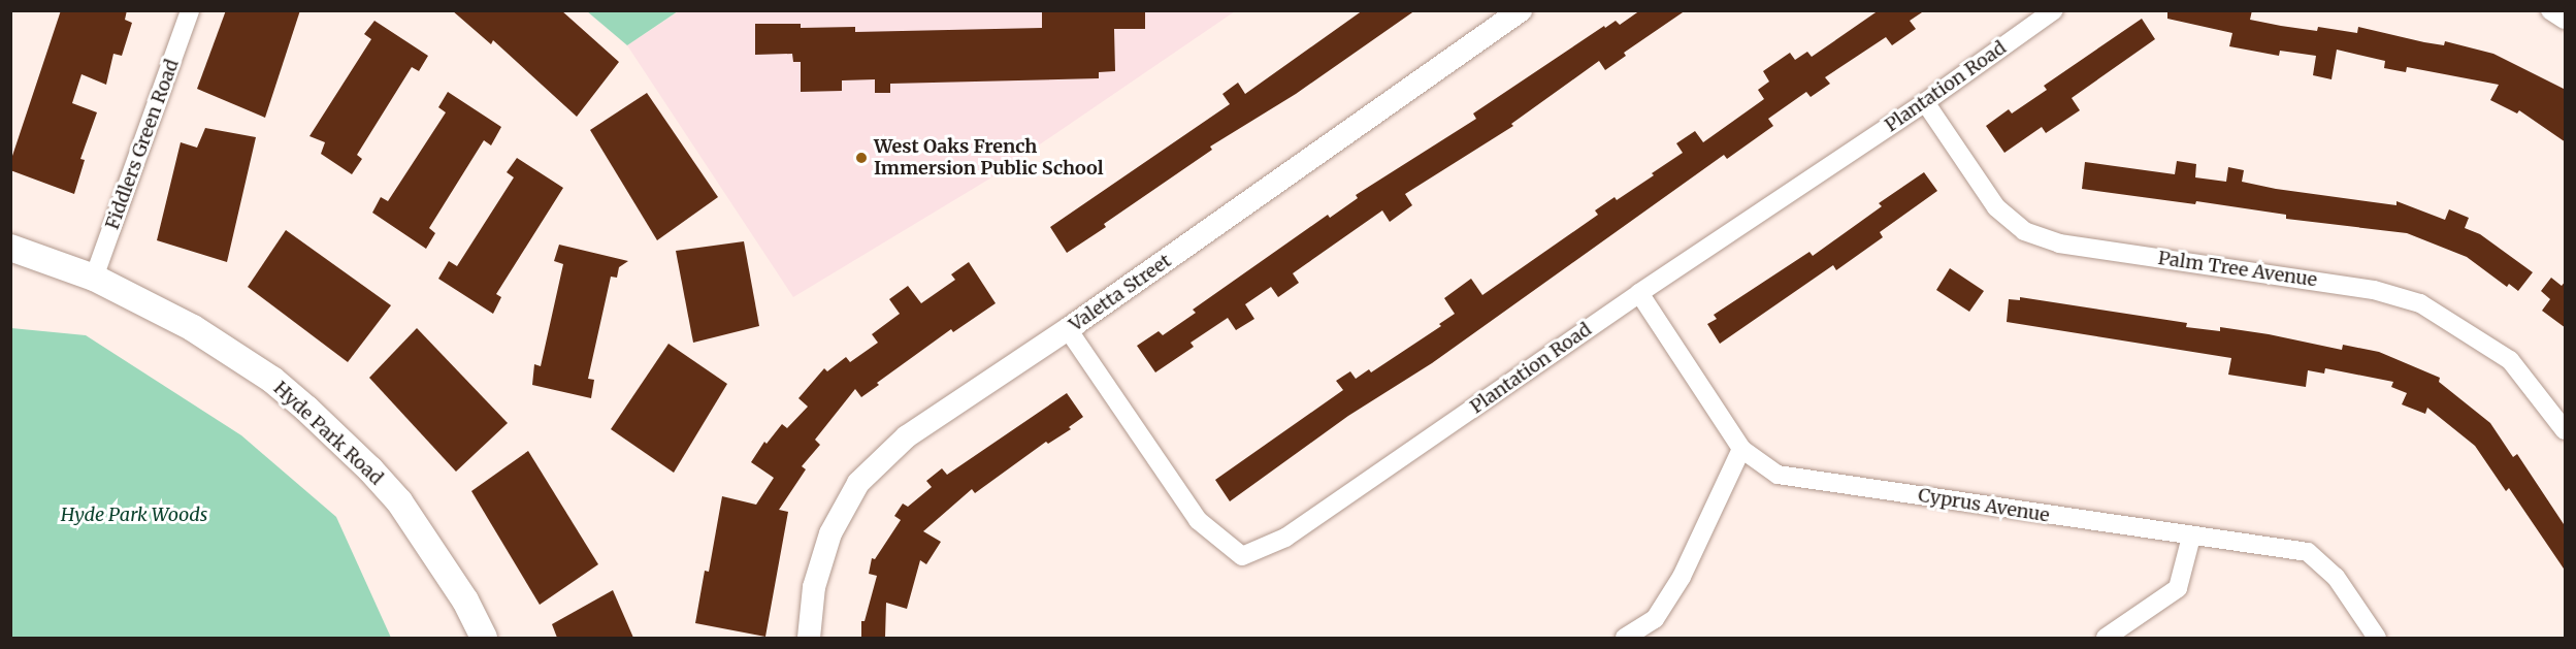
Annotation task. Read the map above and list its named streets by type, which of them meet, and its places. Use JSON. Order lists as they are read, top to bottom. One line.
{"streets":{"main road":["Hyde Park Road"],"street":["Plantation Road","Fiddlers Green Road","Palm Tree Avenue","Valetta Street","Cyprus Avenue"]},"crossings":[["Plantation Road","Palm Tree Avenue"],["Plantation Road","Valetta Street"],["Plantation Road","Cyprus Avenue"],["Fiddlers Green Road","Hyde Park Road"]],"parks":["Hyde Park Woods"],"places":["West Oaks French Immersion Public School"]}
